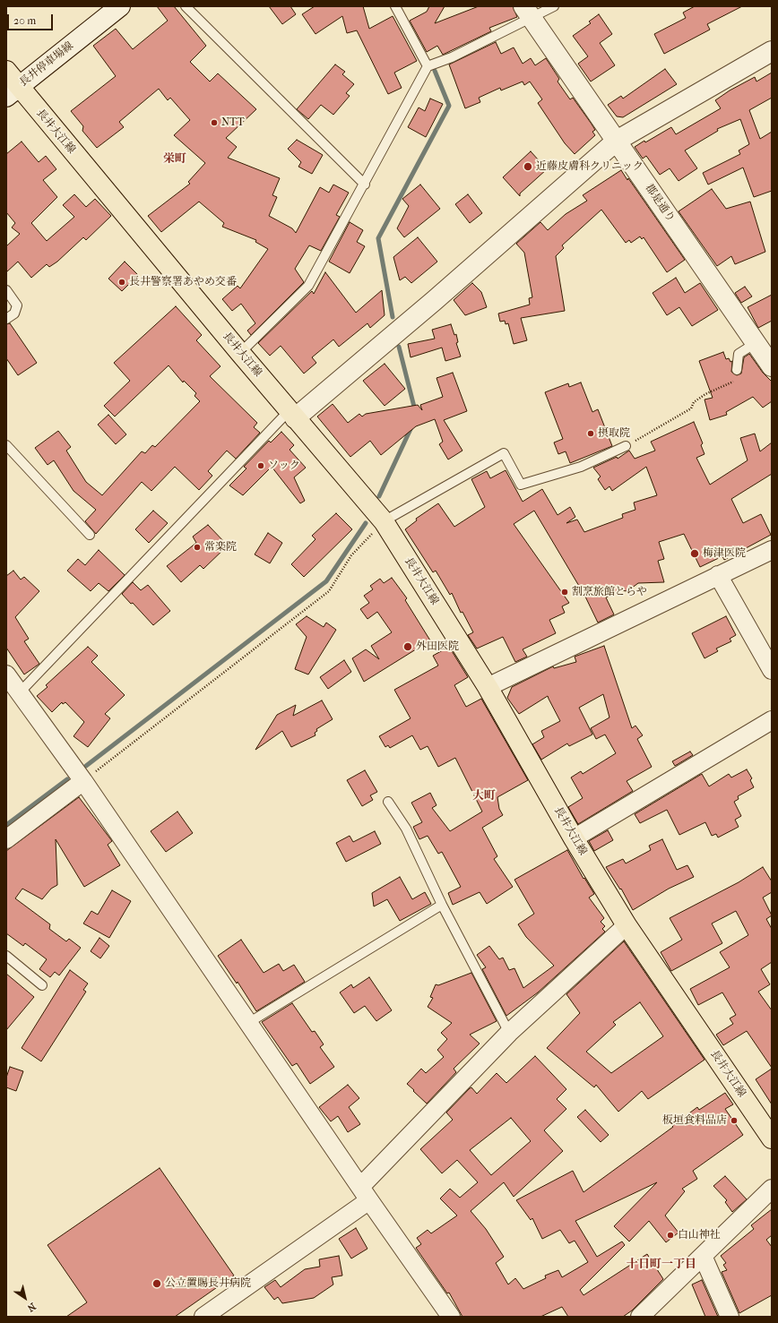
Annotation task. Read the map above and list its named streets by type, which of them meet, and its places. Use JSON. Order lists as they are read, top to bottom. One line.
{"streets":{"main road":["長井大江線"],"street":["長井停車場線","郡是通り"]},"crossings":[["長井停車場線","長井大江線"]],"districts":["栄町","大町","十日町一丁目"],"places":["NTT","近藤皮膚科クリニック","長井警察署あやめ交番","摂取院","ソック","常楽院","梅津医院","割烹旅館とらや","外田医院","板垣食料品店","白山神社","公立置賜長井病院"],"scale_bar":"20 m","north":"bottom right"}
